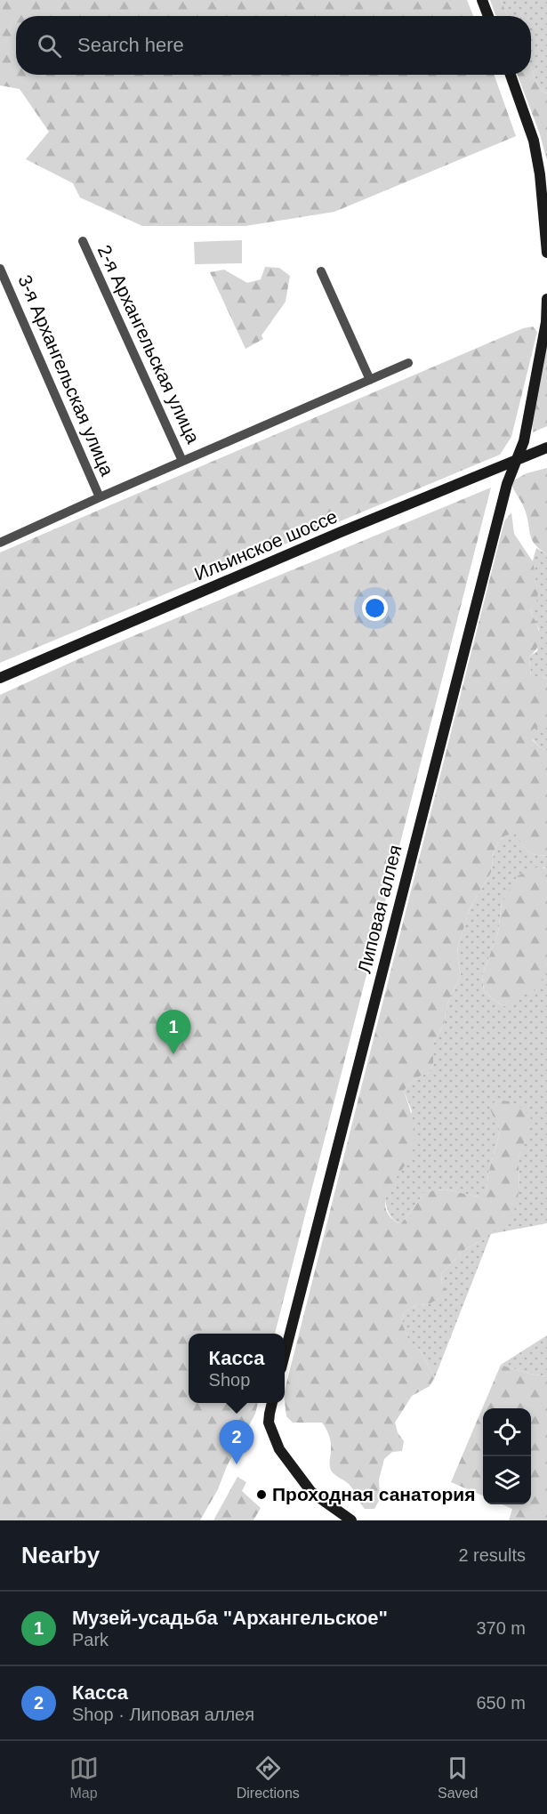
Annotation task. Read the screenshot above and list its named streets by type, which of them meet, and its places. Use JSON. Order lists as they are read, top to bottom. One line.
{"streets":{"street":["2-я Архангельская улица","3-я Архангельская улица","Ильинское шоссе","Липовая аллея"]},"crossings":[["Ильинское шоссе","Липовая аллея"]],"places":["Проходная санатория"],"page":{"search":"Search here","pins":["1","2"],"popup":["Касса","Shop"],"heading":["Nearby","2 results"],"list":[{"mark":"1","name":"Музей-усадьба \"Архангельское\"","note":"Park","value":"370 m"},{"mark":"2","name":"Касса","note":"Shop · Липовая аллея","value":"650 m"}],"nav":["Map","Directions","Saved"]}}
